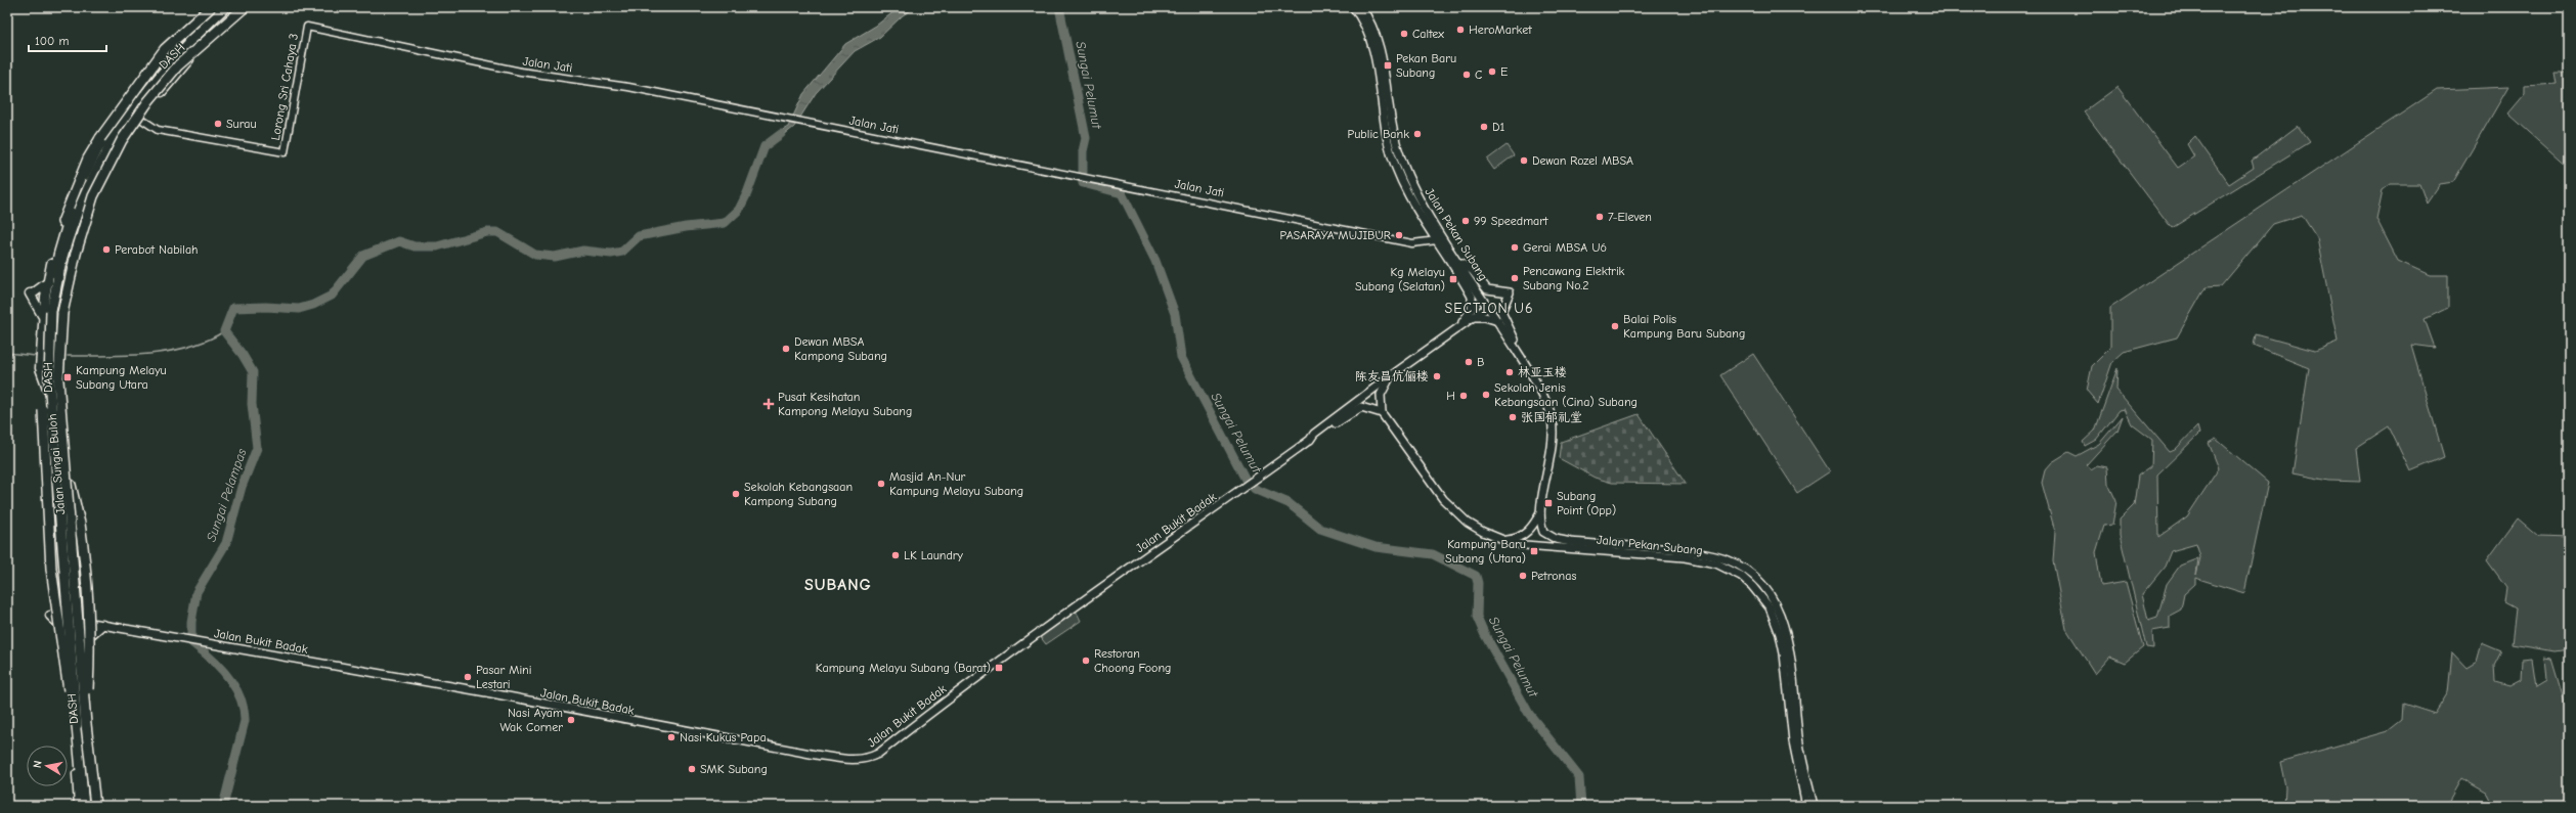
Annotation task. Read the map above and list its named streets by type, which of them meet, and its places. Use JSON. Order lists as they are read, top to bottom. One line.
{"streets":{"highway":["DASH","Jalan Sungai Buloh"],"main road":["Jalan Pekan Subang","Jalan Bukit Badak"],"street":["Jalan Jati","Lorong Sri Cahaya 3"]},"crossings":[["DASH","Jalan Sungai Buloh"],["Jalan Jati","Lorong Sri Cahaya 3"],["Jalan Jati","Jalan Pekan Subang"],["Lorong Sri Cahaya 3","Jalan Sungai Buloh"],["Jalan Pekan Subang","Jalan Bukit Badak"],["Jalan Sungai Buloh","Jalan Bukit Badak"]],"districts":["SECTION U6","SUBANG"],"water":["Sungai Pelumut","Sungai Pelampas"],"places":{"other":["HeroMarket","Caltex","E","C","Surau","D1","Public Bank","Dewan Rozel MBSA","7-Eleven","99 Speedmart","PASARAYA MUJIBUR","Gerai MBSA U6","Perabot Nabilah","Pencawang Elektrik Subang No.2","Balai Polis Kampung Baru Subang","Dewan MBSA Kampong Subang","B","林亚玉楼","陈友昌伉俪楼","Sekolah Jenis Kebangsaan (Cina) Subang","H","张国郁礼堂","Masjid An-Nur Kampung Melayu Subang","Sekolah Kebangsaan Kampong Subang","LK Laundry","Petronas","Restoran Choong Foong","Pasar Mini Lestari","Nasi Ayam Wak Corner","Nasi Kukus Papa","SMK Subang"],"transit":["Pekan Baru Subang","Kg Melayu Subang (Selatan)","Kampung Melayu Subang Utara","Subang Point (Opp)","Kampung Baru Subang (Utara)","Kampung Melayu Subang (Barat)"],"health":["Pusat Kesihatan Kampong Melayu Subang"]},"scale_bar":"100 m","north":"left"}
